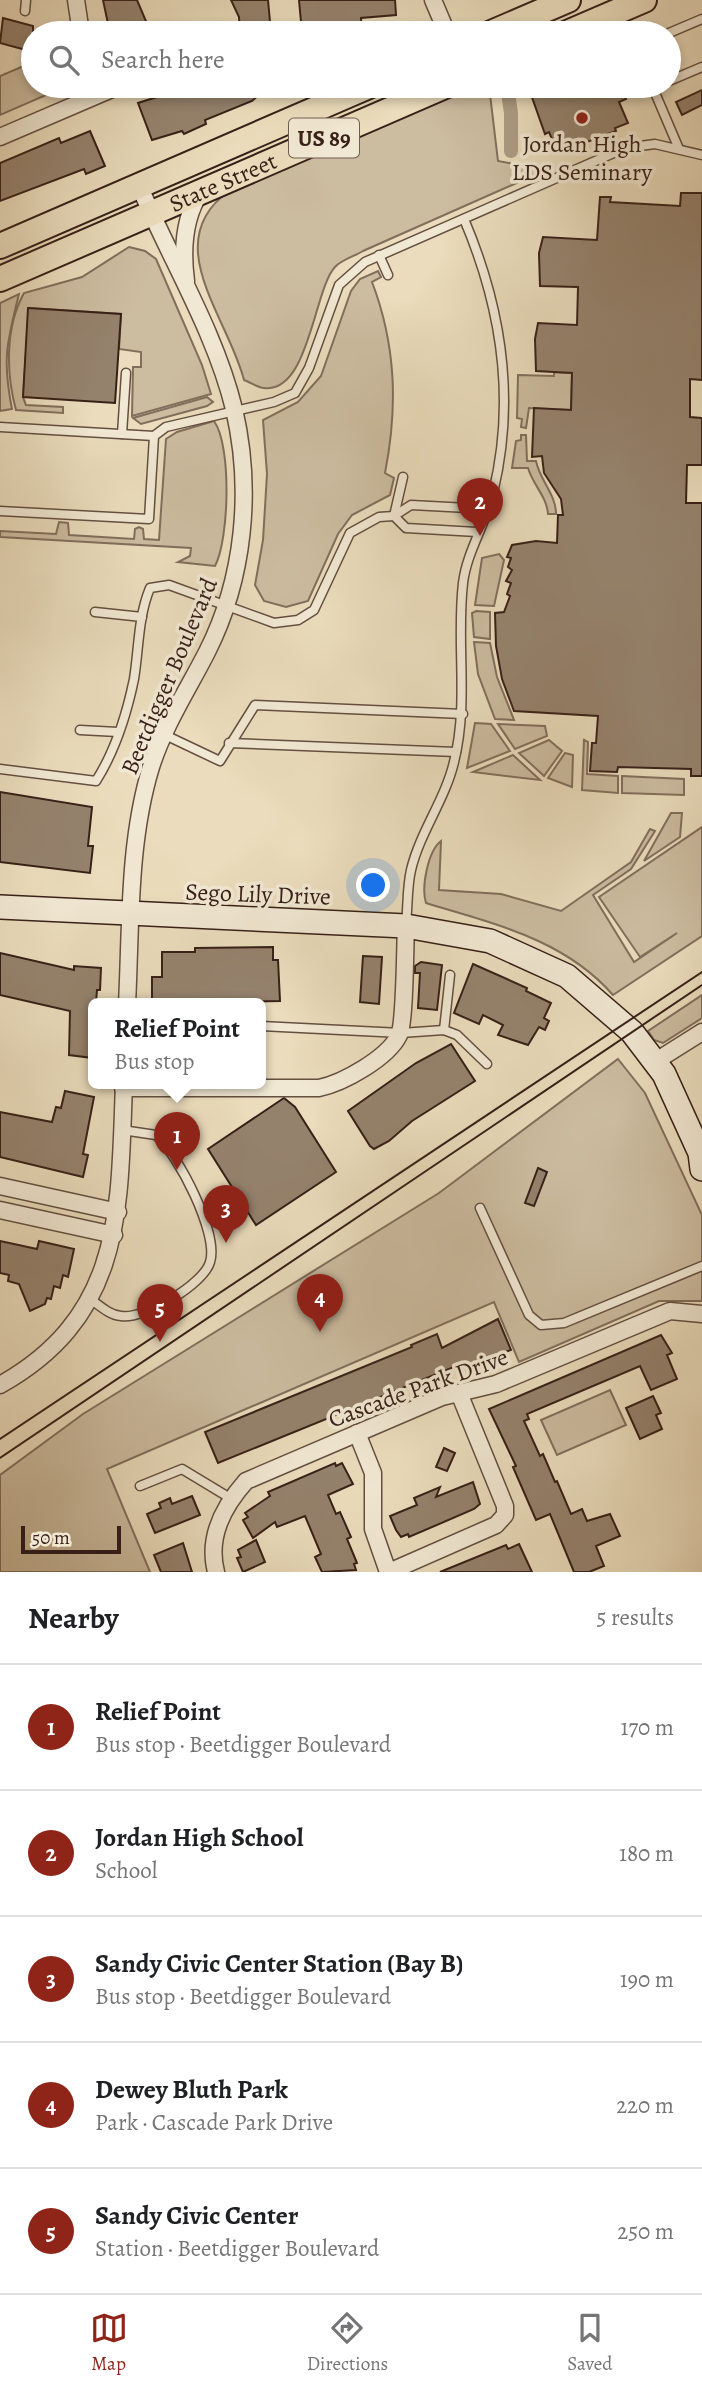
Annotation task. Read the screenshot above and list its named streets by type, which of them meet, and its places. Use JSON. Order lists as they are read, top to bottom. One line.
{"streets":{"main road":["US 89","State Street","Sego Lily Drive"],"street":["Beetdigger Boulevard","Cascade Park Drive"]},"crossings":[["State Street","Beetdigger Boulevard"],["Beetdigger Boulevard","Sego Lily Drive"]],"places":["Jordan High LDS Seminary"],"scale_bar":"50 m","page":{"search":"Search here","pins":["2","1","3","4","5"],"popup":["Relief Point","Bus stop"],"scale":"50 m","heading":["Nearby","5 results"],"list":[{"mark":"1","name":"Relief Point","note":"Bus stop · Beetdigger Boulevard","value":"170 m"},{"mark":"2","name":"Jordan High School","note":"School","value":"180 m"},{"mark":"3","name":"Sandy Civic Center Station (Bay B)","note":"Bus stop · Beetdigger Boulevard","value":"190 m"},{"mark":"4","name":"Dewey Bluth Park","note":"Park · Cascade Park Drive","value":"220 m"},{"mark":"5","name":"Sandy Civic Center","note":"Station · Beetdigger Boulevard","value":"250 m"}],"nav":["Map","Directions","Saved"]}}
